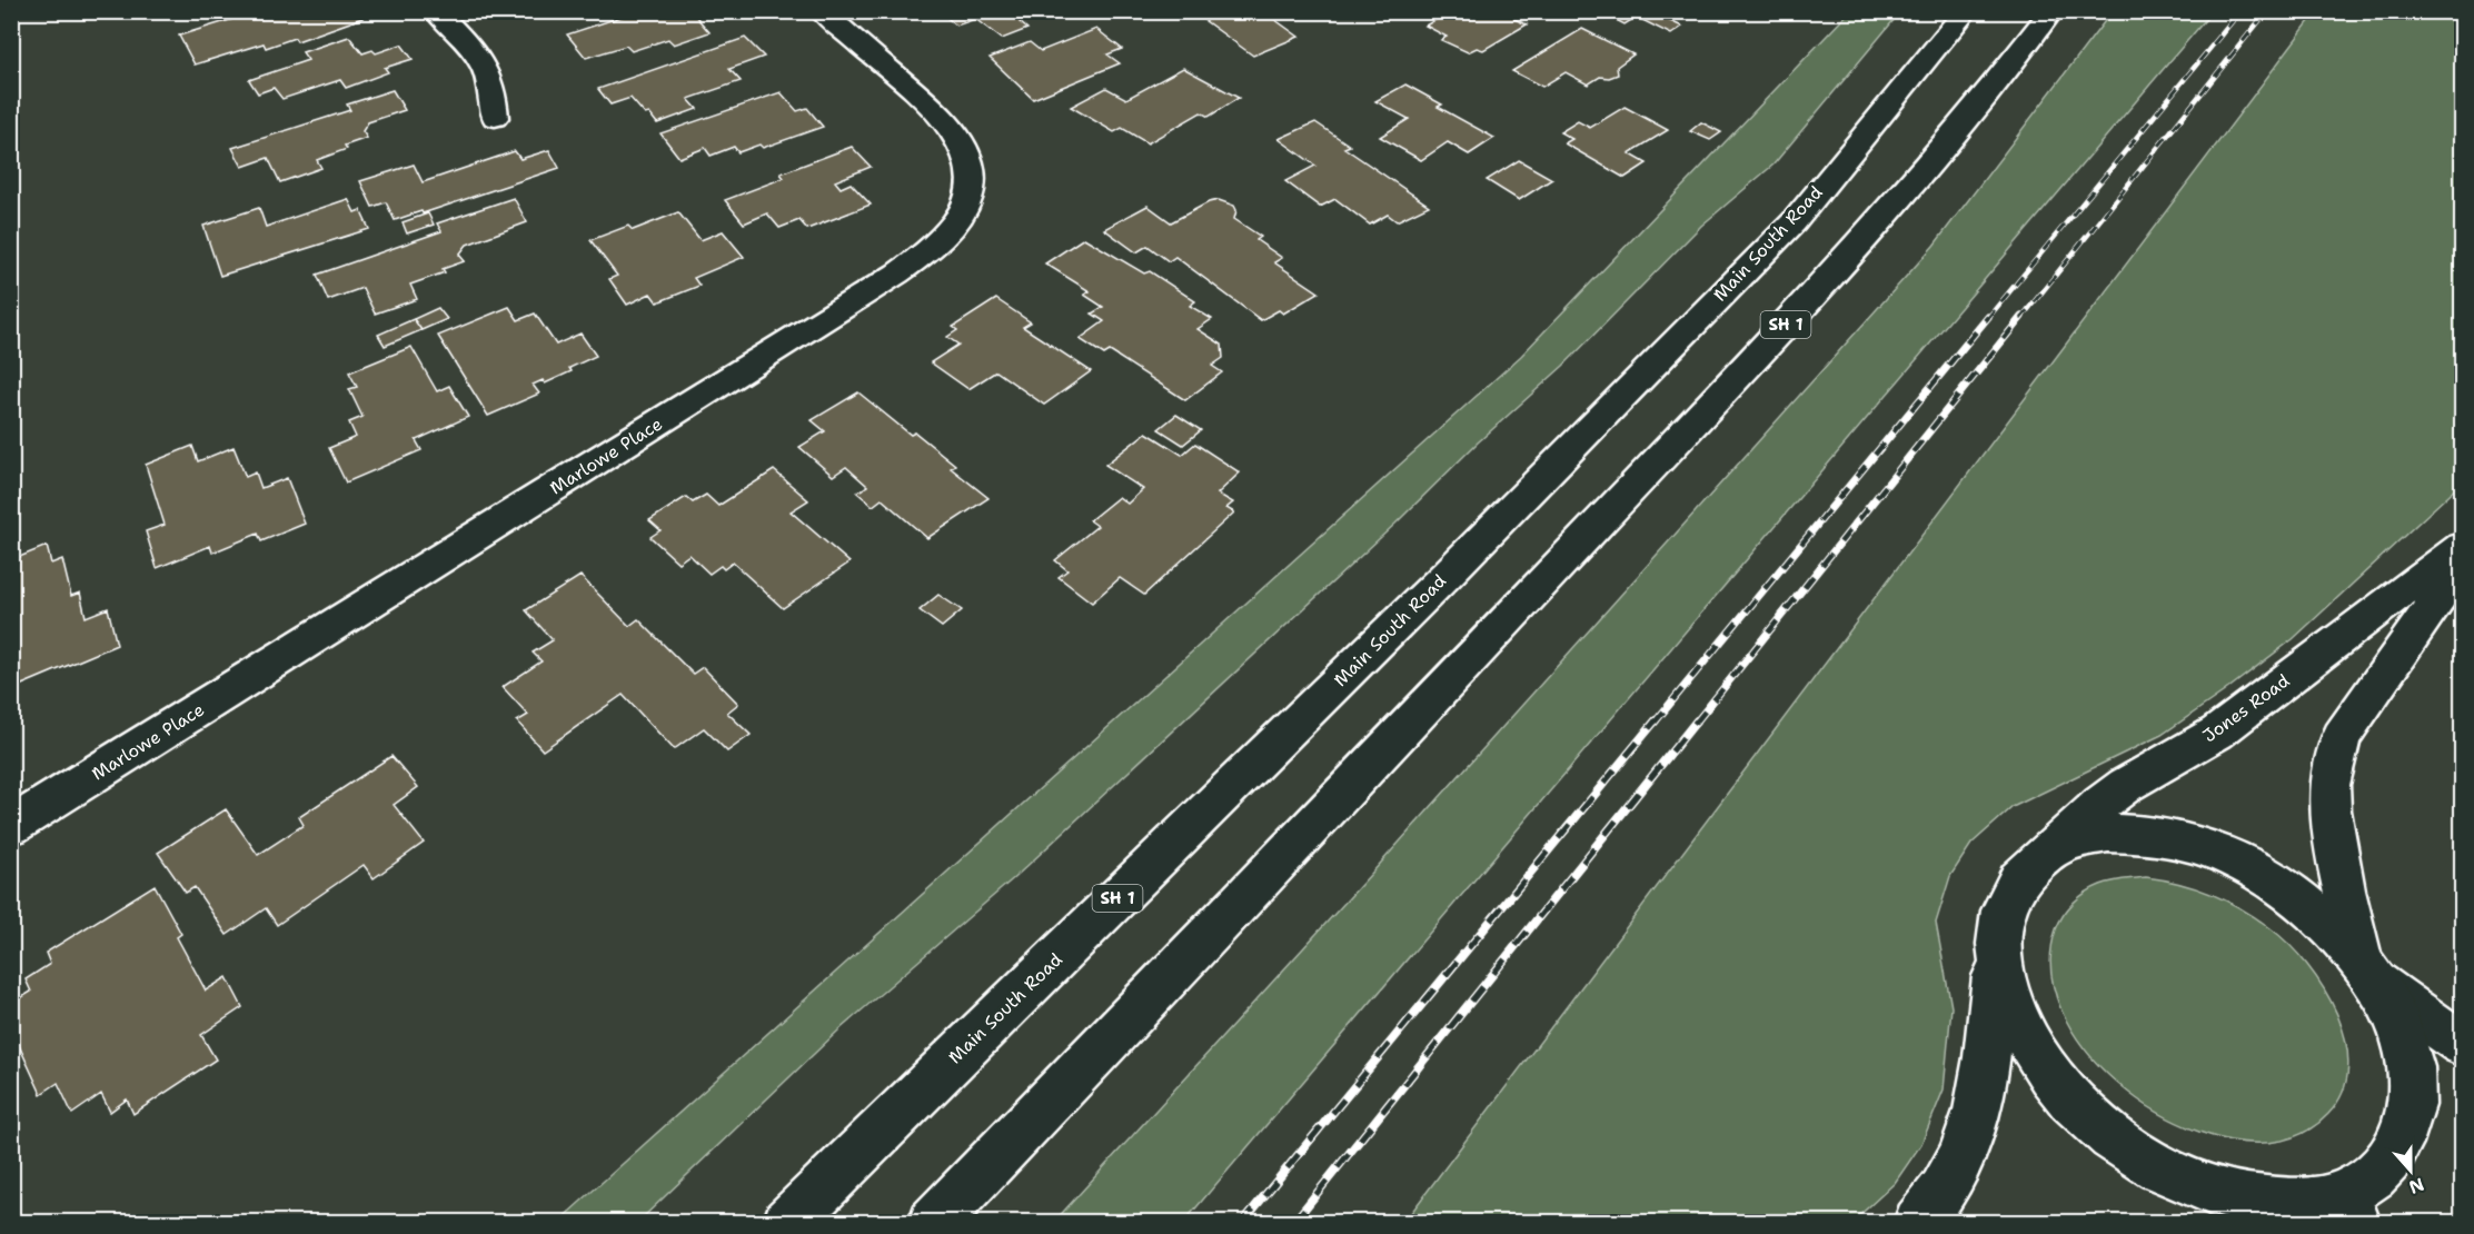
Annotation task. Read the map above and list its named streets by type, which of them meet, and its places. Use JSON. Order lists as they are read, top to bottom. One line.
{"streets":{"main road":["Main South Road","SH 1","Marlowe Place","Jones Road"]},"north":"bottom"}
